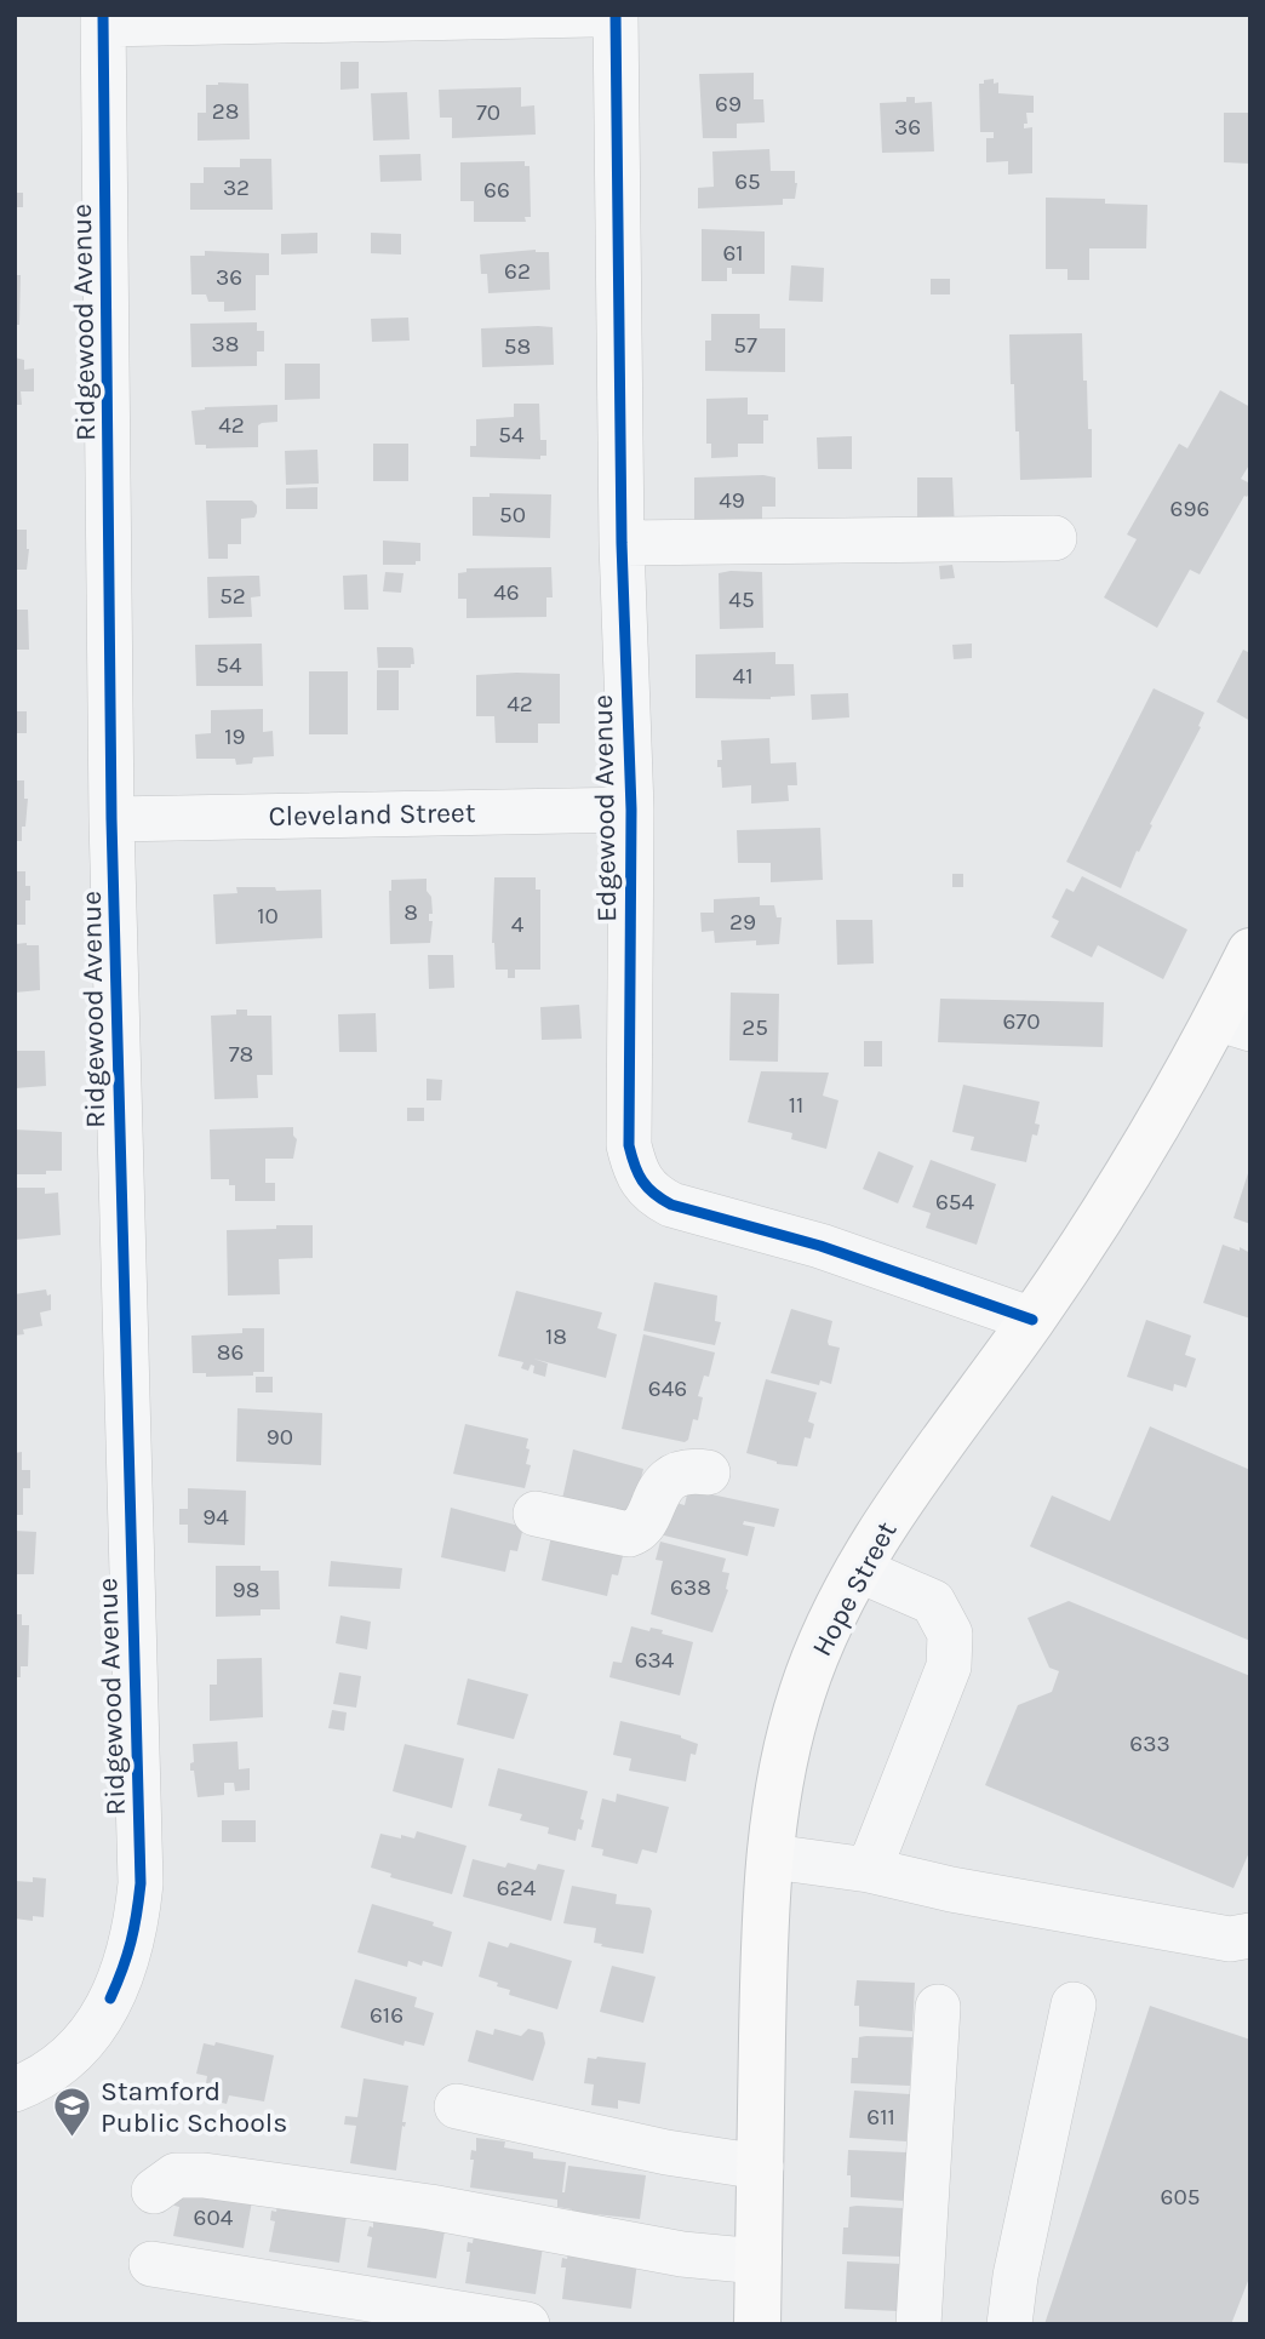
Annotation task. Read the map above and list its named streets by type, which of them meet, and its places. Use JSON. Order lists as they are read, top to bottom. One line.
{"streets":{"main road":["Hope Street"],"street":["Ridgewood Avenue","Edgewood Avenue","Cleveland Street"]},"crossings":[["Ridgewood Avenue","Cleveland Street"],["Edgewood Avenue","Cleveland Street"],["Edgewood Avenue","Hope Street"]],"places":{"school or university":["Stamford Public Schools"]},"house_numbers":["69","28","70","36","65","32","66","61","62","36","38","57","58","42","54","49","696","50","46","52","45","54","41","42","19","8","10","29","4","670","25","78","11","654","18","86","646","90","94","638","98","634","633","624","616","611","605","604"]}
